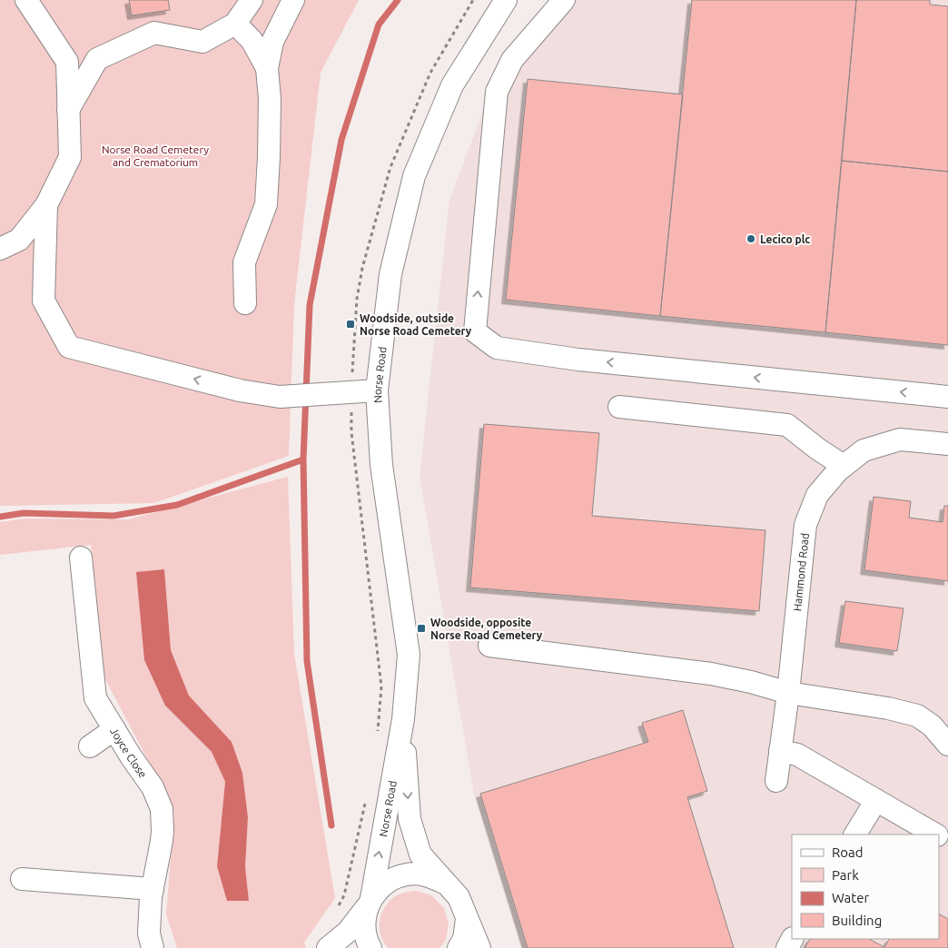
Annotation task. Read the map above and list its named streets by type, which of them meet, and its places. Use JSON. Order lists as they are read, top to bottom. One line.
{"streets":{"street":["Norse Road","Hammond Road","Joyce Close"]},"parks":["Norse Road Cemetery and Crematorium"],"places":{"other":["Lecico plc"],"transit":["Woodside, outside Norse Road Cemetery","Woodside, opposite Norse Road Cemetery"]},"legend":["Road","Park","Water","Building"]}
